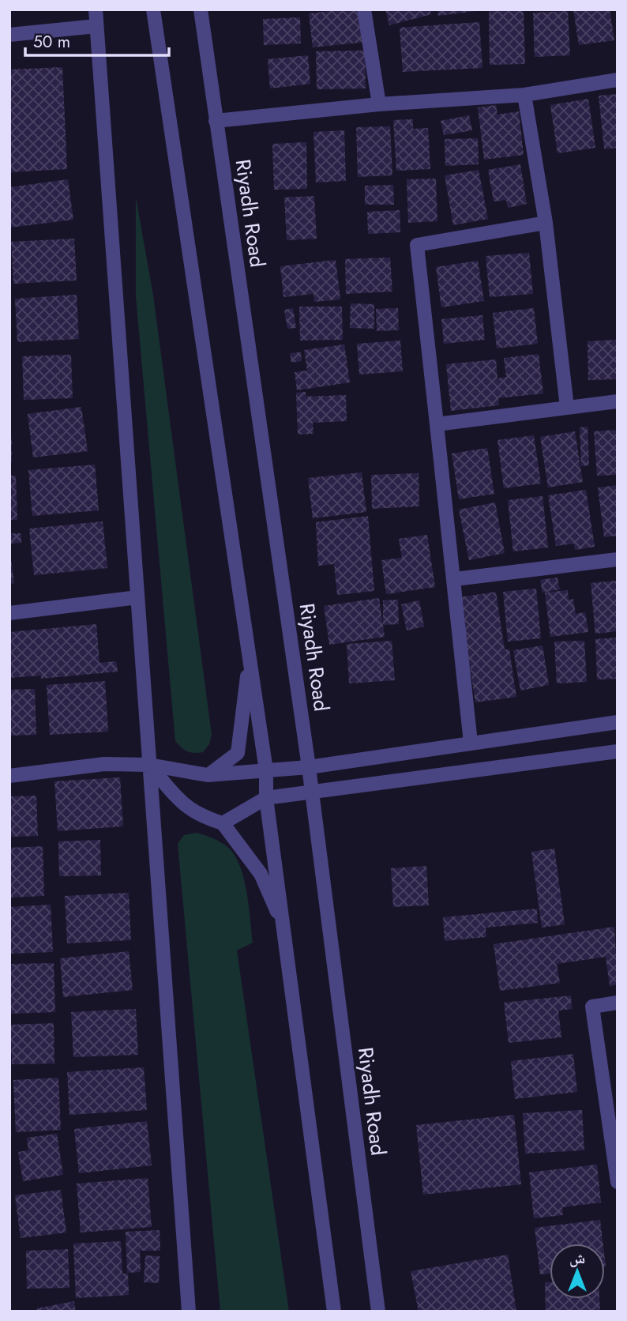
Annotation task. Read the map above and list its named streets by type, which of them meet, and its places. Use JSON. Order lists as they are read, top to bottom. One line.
{"streets":{"street":["Riyadh Road"]},"scale_bar":"50 m","north":"top"}
